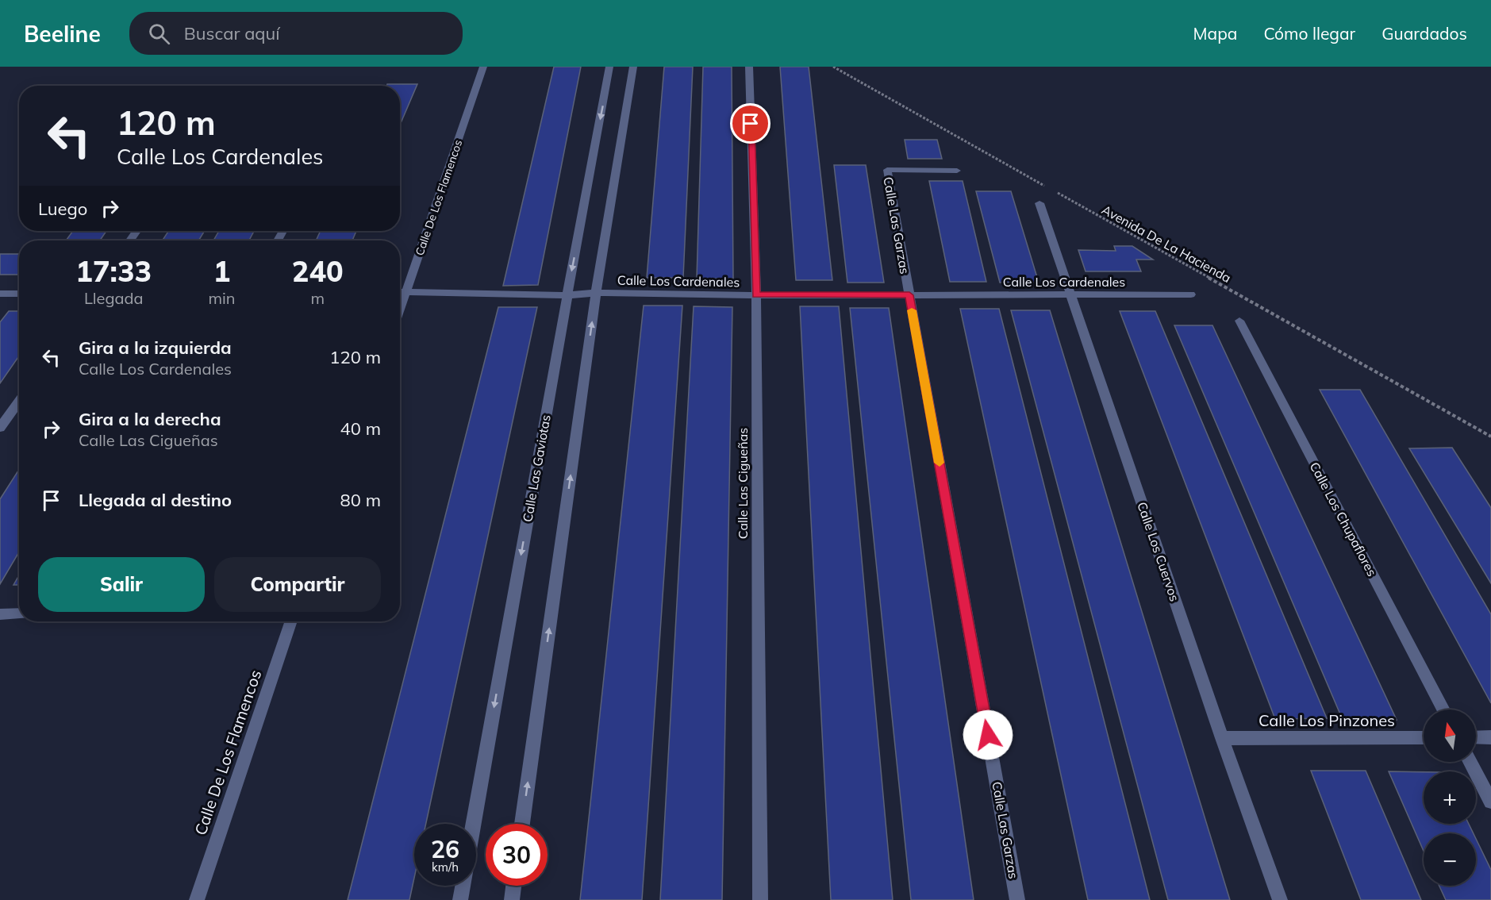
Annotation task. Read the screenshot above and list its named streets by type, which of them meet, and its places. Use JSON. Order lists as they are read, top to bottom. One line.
{"streets":{"street":["Calle De Los Flamencos","Calle Las Garzas","Calle Los Cardenales","Calle Las Gaviotas","Calle Las Cigueñas","Calle Los Chupaflores","Calle Los Cuervos","Calle Los Pinzones"],"path":["Avenida De La Hacienda"]},"crossings":[["Calle De Los Flamencos","Calle Los Cardenales"],["Calle Las Garzas","Calle Los Cardenales"],["Calle Los Cardenales","Calle Las Gaviotas"],["Calle Los Cardenales","Calle Las Cigueñas"],["Calle Los Cardenales","Calle Los Cuervos"],["Calle Los Cuervos","Calle Los Pinzones"]],"north":"top","page":{"header":"Beeline","search":"Buscar aquí","nav":["Mapa","Cómo llegar","Guardados"],"turn":["120 m","Calle Los Cardenales"],"then":"Luego","eta":["17:33","Llegada","1","min","240","m"],"list":[{"name":"Gira a la izquierda","note":"Calle Los Cardenales","value":"120 m"},{"name":"Gira a la derecha","note":"Calle Las Cigueñas","value":"40 m"},{"name":"Llegada al destino","value":"80 m"}],"buttons":["Salir","Compartir"],"map_buttons":["+","−"],"speed":"26 km/h","limit":"30"}}
